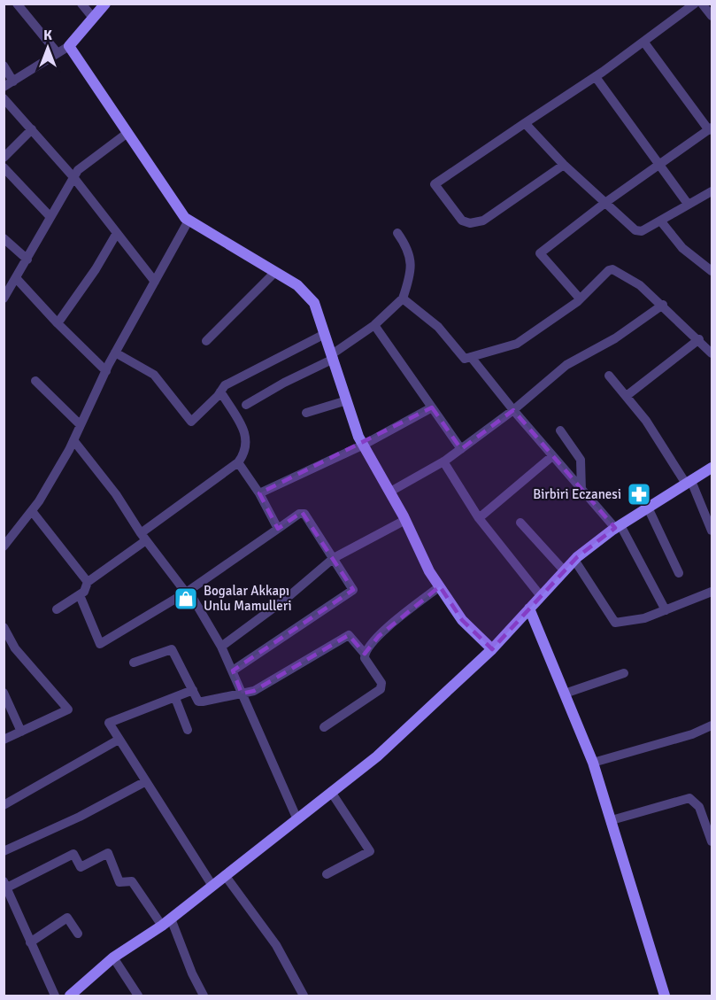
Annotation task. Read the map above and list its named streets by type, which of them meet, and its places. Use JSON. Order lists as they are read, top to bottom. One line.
{"places":{"pharmacy":["Birbiri Eczanesi"],"shop":["Bogalar Akkapı Unlu Mamulleri"]},"north":"top"}
